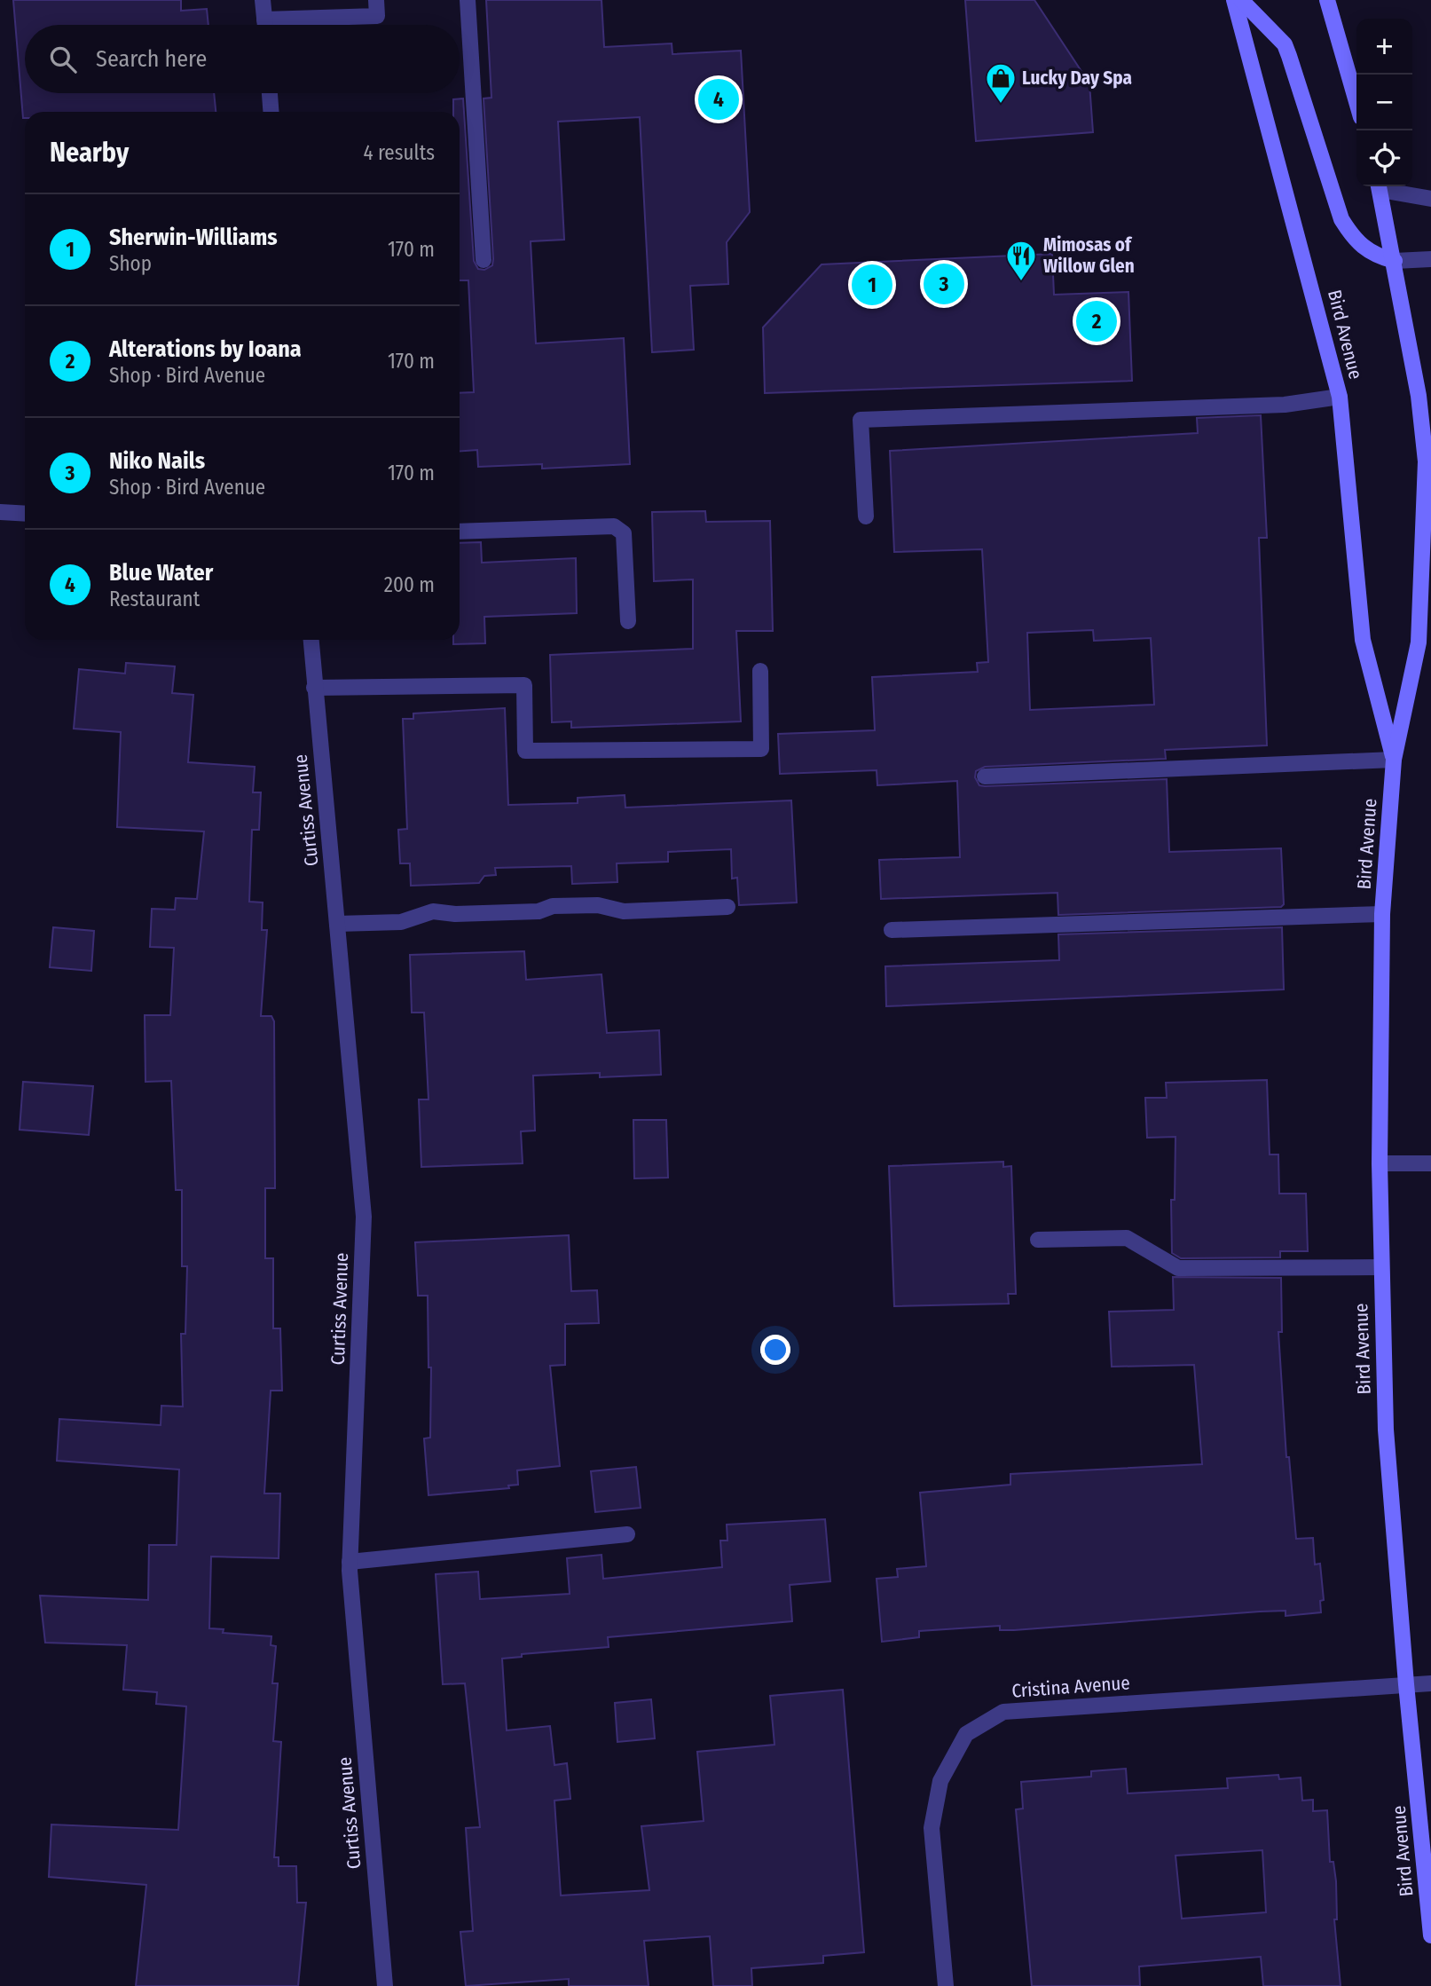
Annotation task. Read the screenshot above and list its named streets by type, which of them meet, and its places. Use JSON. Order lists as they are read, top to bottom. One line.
{"streets":{"main road":["Bird Avenue"],"street":["Curtiss Avenue","Cristina Avenue"]},"crossings":[["Bird Avenue","Cristina Avenue"]],"places":{"shop":["Lucky Day Spa"],"restaurant":["Mimosas of Willow Glen"]},"page":{"map_buttons":["+","−"],"search":"Search here","pins":["4","3","1","2"],"heading":["Nearby","4 results"],"list":[{"mark":"1","name":"Sherwin-Williams","note":"Shop","value":"170 m"},{"mark":"2","name":"Alterations by Ioana","note":"Shop · Bird Avenue","value":"170 m"},{"mark":"3","name":"Niko Nails","note":"Shop · Bird Avenue","value":"170 m"},{"mark":"4","name":"Blue Water","note":"Restaurant","value":"200 m"}]}}
